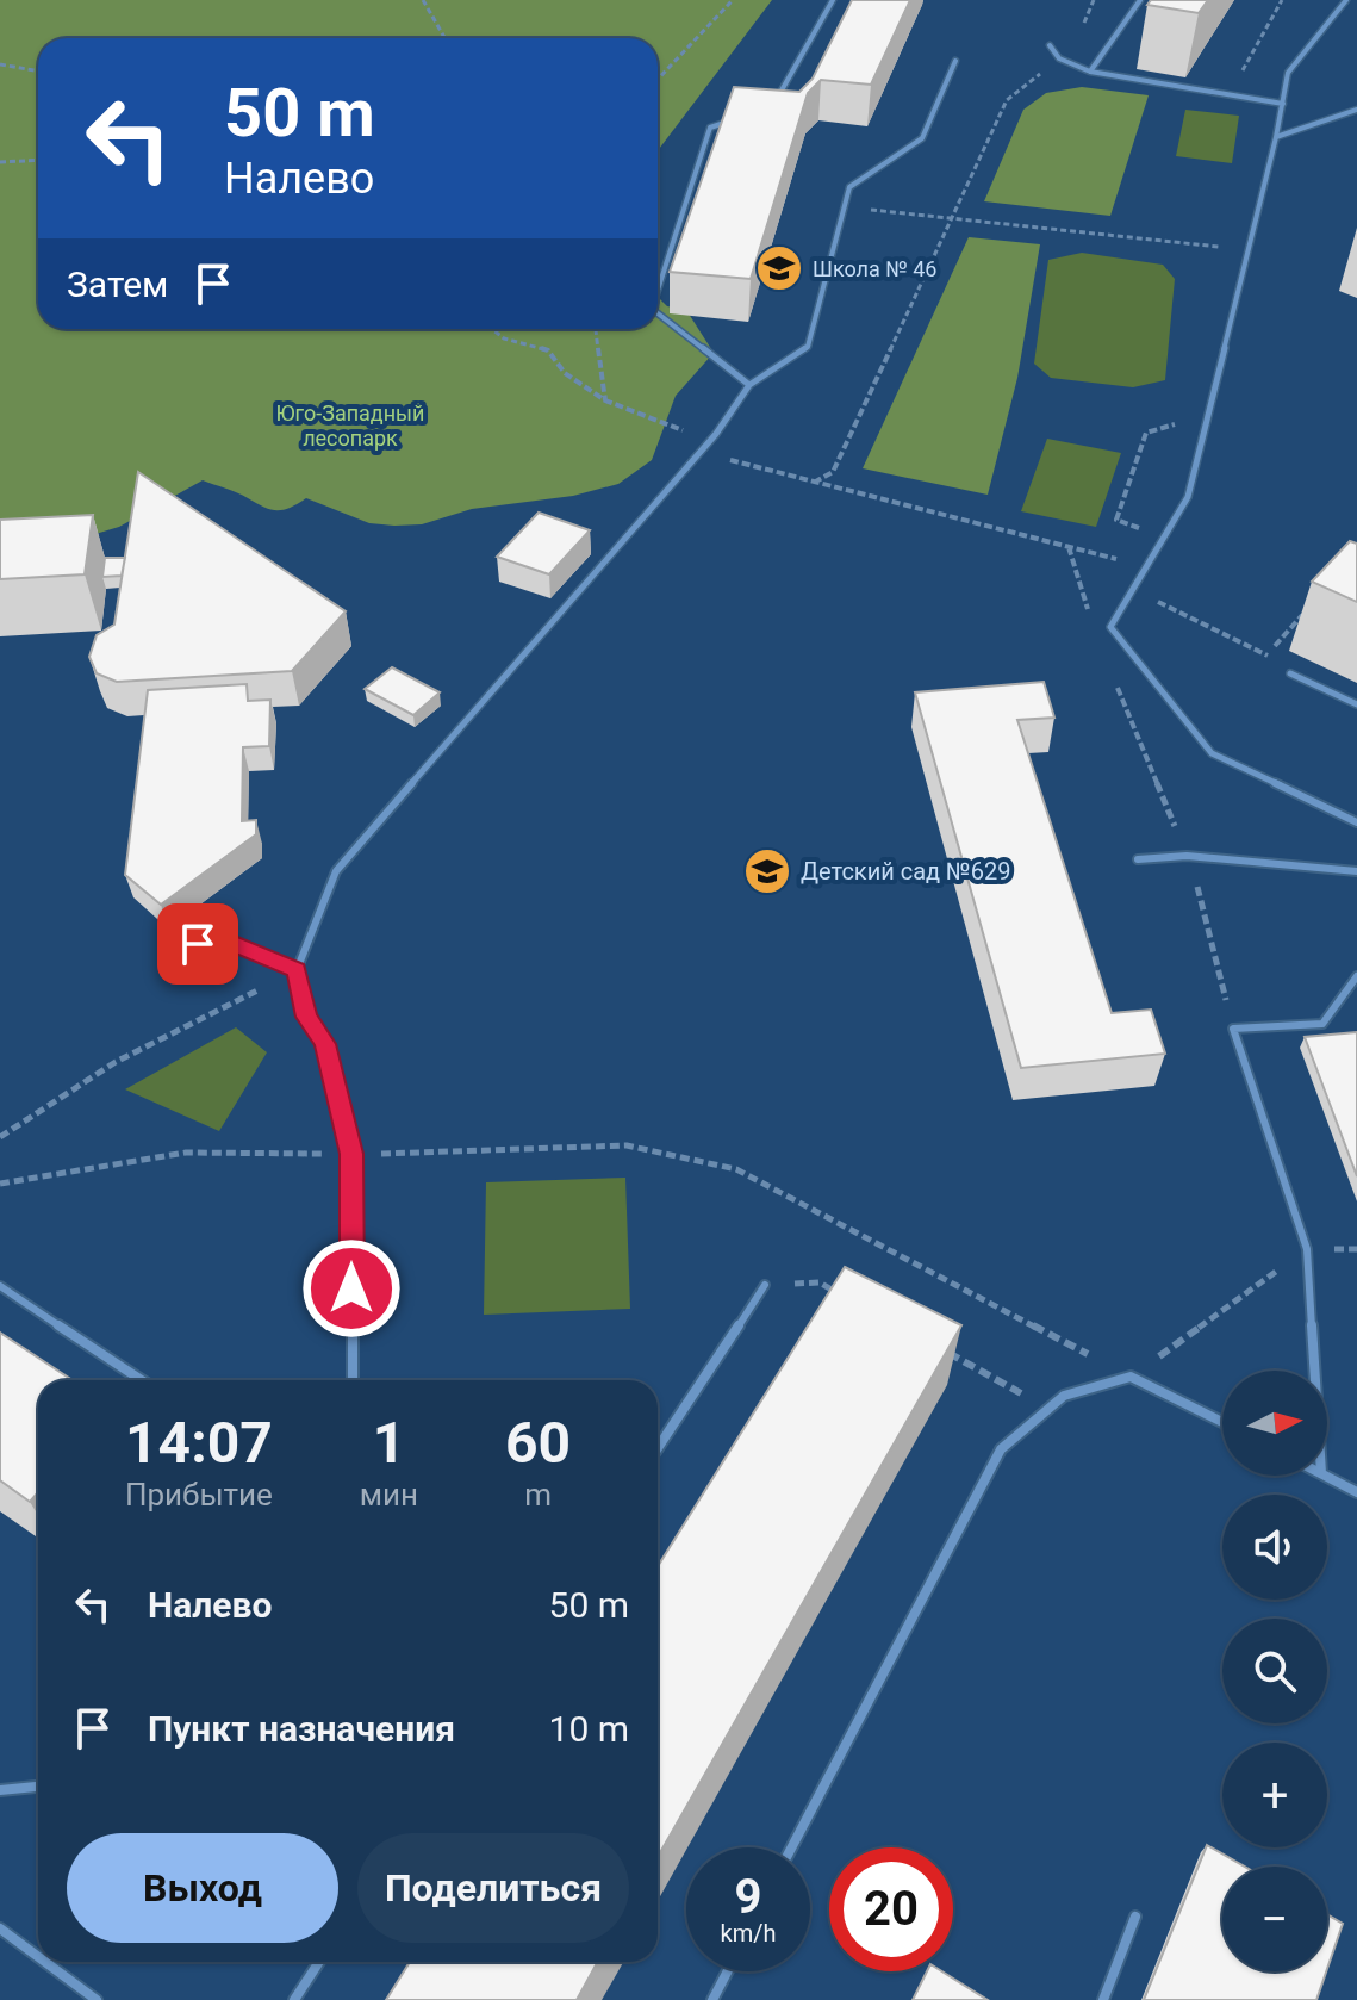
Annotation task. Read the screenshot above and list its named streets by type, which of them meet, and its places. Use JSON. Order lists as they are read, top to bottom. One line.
{"parks":["Юго-Западный лесопарк"],"places":{"school or university":["Школа № 46","Детский сад №629"]},"north":"right","page":{"turn":["50 m","Налево"],"then":"Затем","map_buttons":["+","−"],"eta":["14:07","Прибытие","1","мин","60","m"],"list":[{"name":"Налево","value":"50 m"},{"name":"Пункт назначения","value":"10 m"}],"buttons":["Выход","Поделиться"],"speed":"9 km/h","limit":"20"}}
